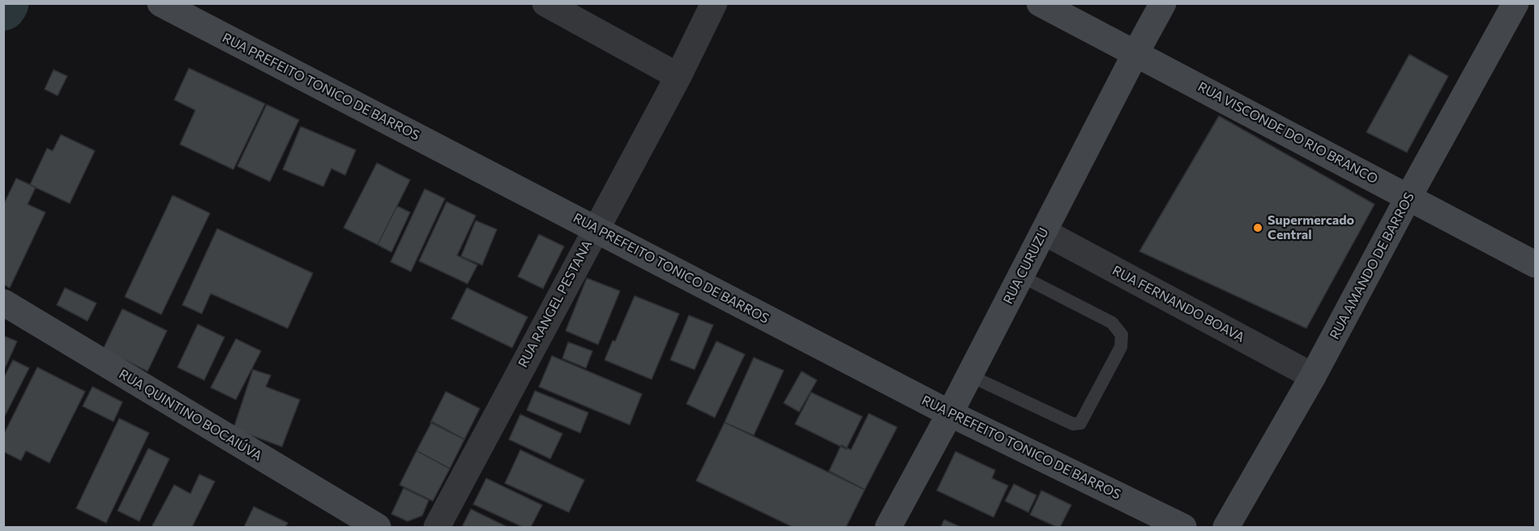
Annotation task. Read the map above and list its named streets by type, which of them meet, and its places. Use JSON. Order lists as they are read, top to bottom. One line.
{"streets":{"street":["RUA PREFEITO TONICO DE BARROS","RUA VISCONDE DO RIO BRANCO","RUA CURUZU","RUA AMANDO DE BARROS","RUA RANGEL PESTANA","RUA FERNANDO BOAVA","RUA QUINTINO BOCAIÚVA"]},"crossings":[["RUA PREFEITO TONICO DE BARROS","RUA CURUZU"],["RUA PREFEITO TONICO DE BARROS","RUA RANGEL PESTANA"],["RUA VISCONDE DO RIO BRANCO","RUA CURUZU"],["RUA VISCONDE DO RIO BRANCO","RUA AMANDO DE BARROS"],["RUA CURUZU","RUA FERNANDO BOAVA"],["RUA AMANDO DE BARROS","RUA FERNANDO BOAVA"]],"places":["Supermercado Central"]}
